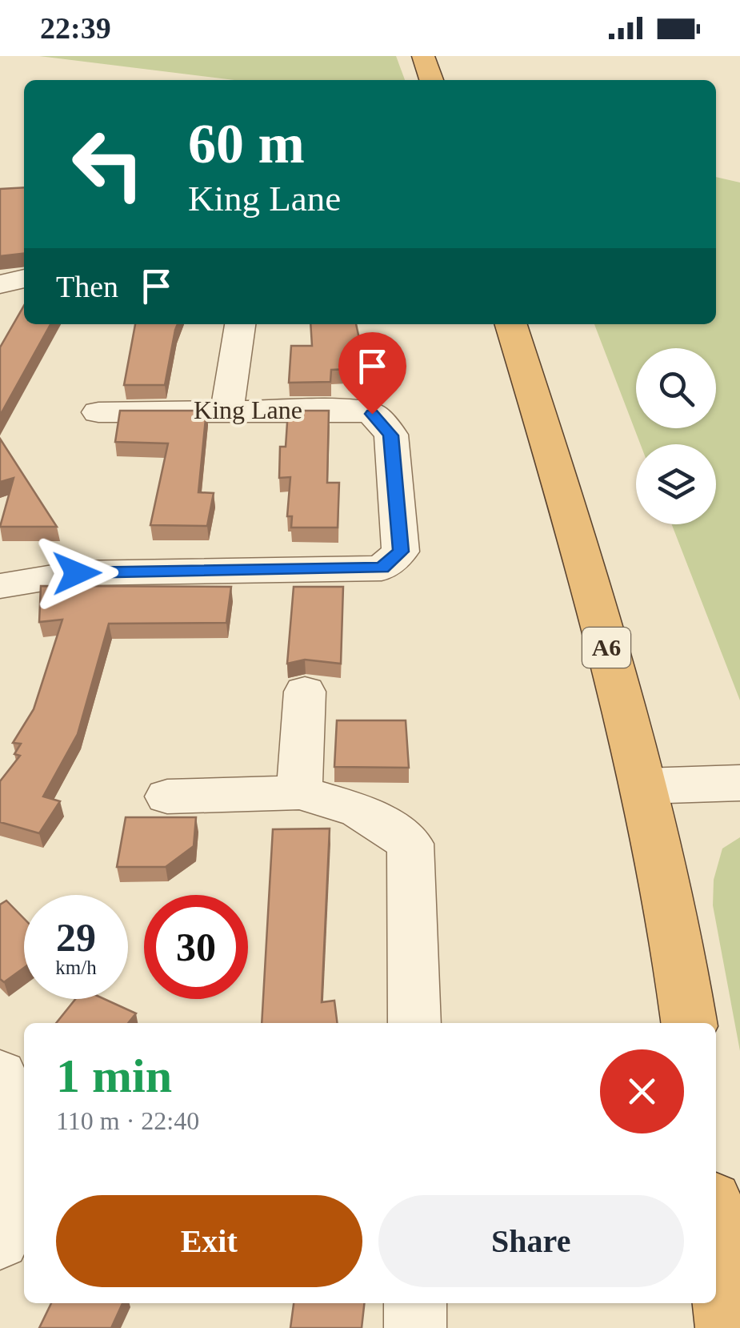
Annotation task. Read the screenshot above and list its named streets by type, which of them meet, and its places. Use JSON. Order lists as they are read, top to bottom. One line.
{"streets":{"highway":["A6"],"street":["King Lane"]},"page":{"status":"22:39","turn":["60 m","King Lane"],"then":"Then","speed":"29 km/h","limit":"30","heading":["1 min","110 m · 22:40"],"buttons":["Exit","Share"]}}
